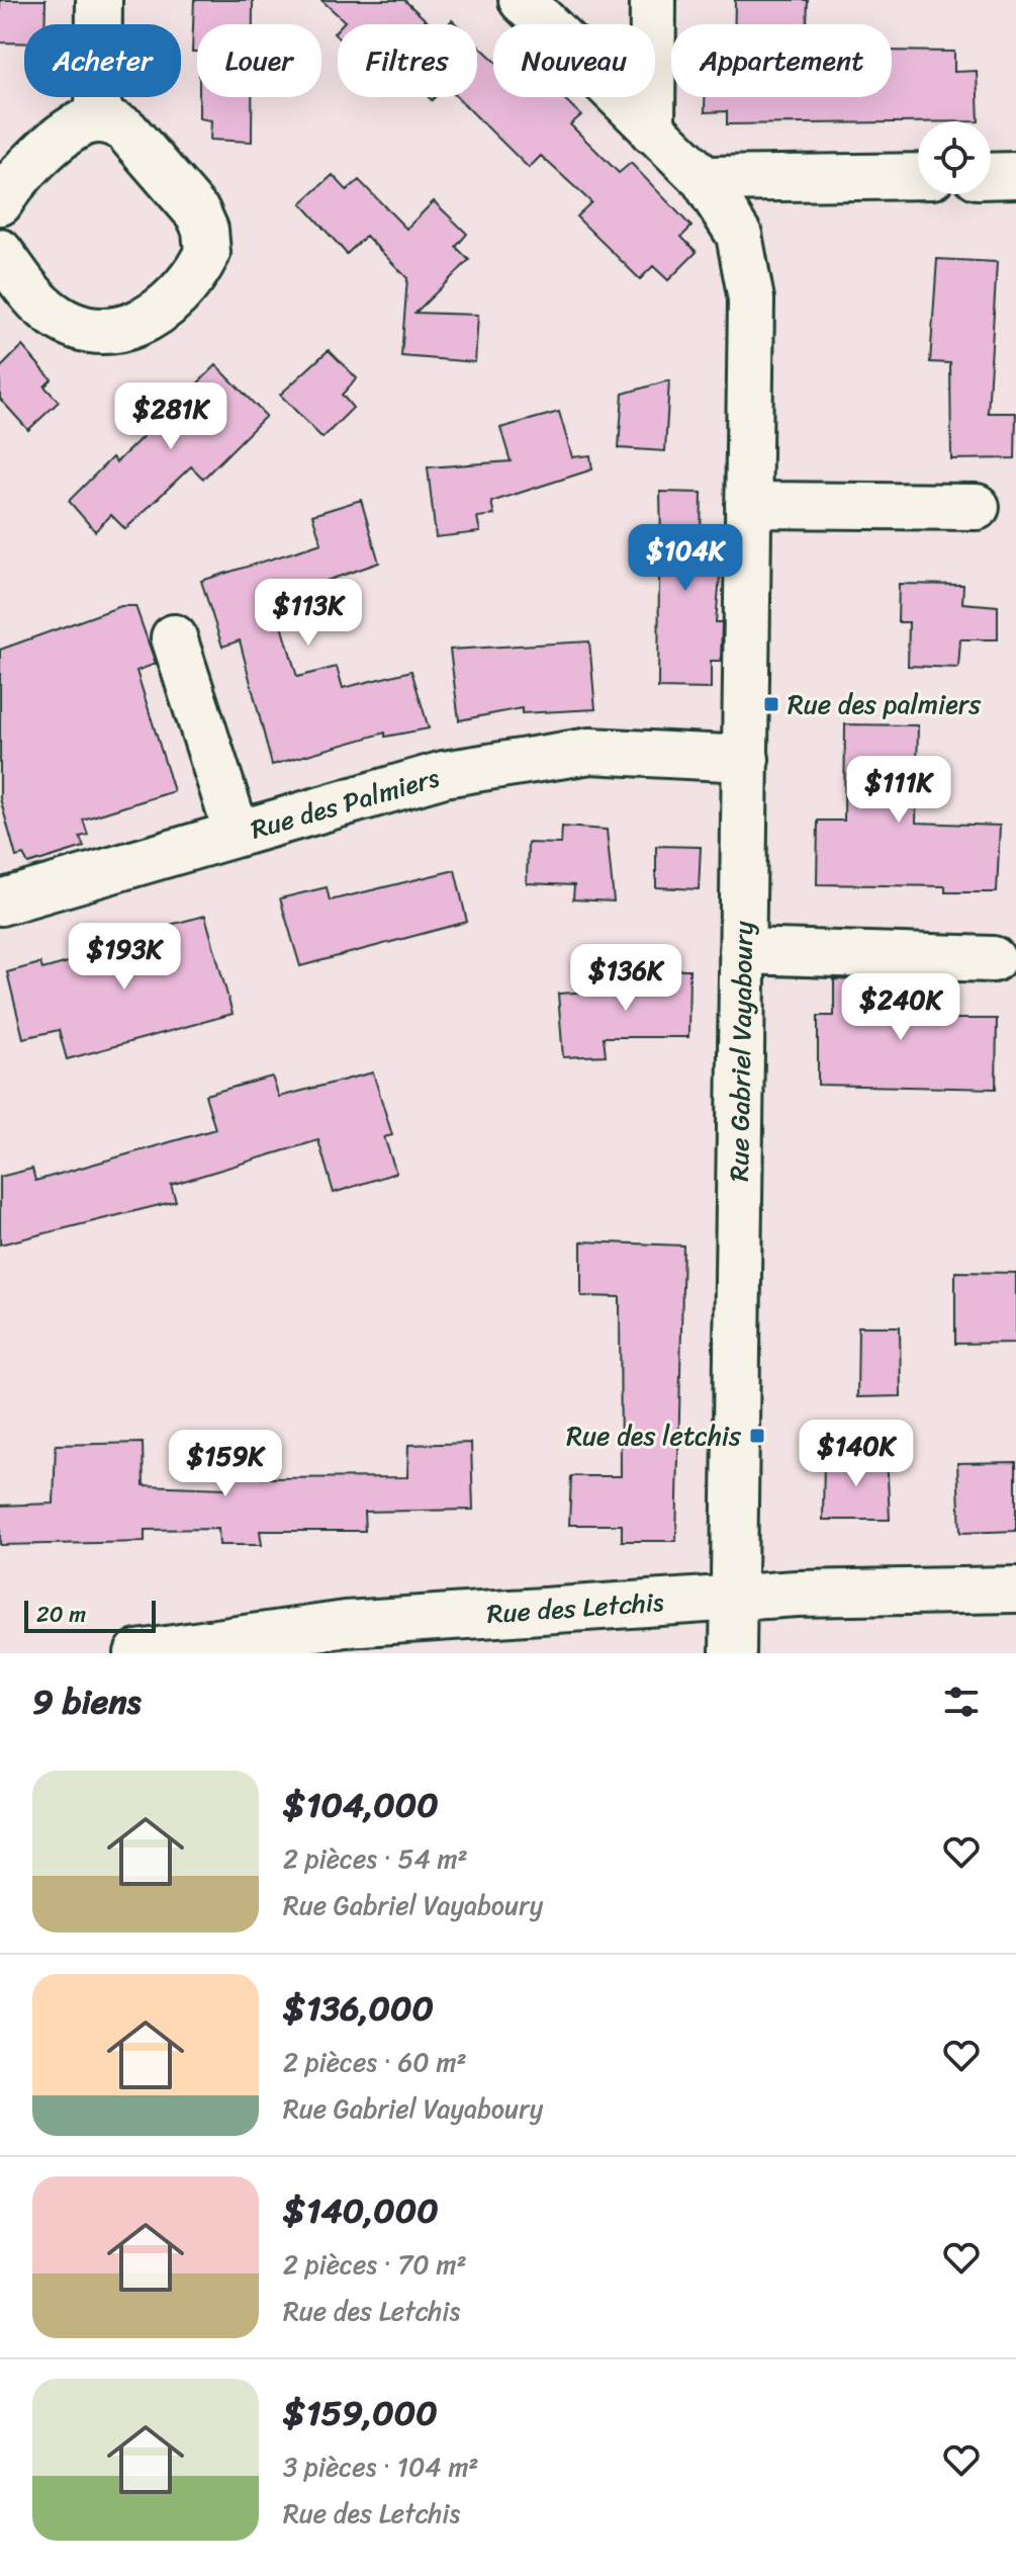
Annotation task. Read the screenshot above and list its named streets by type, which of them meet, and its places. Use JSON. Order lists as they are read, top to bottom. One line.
{"streets":{"street":["Rue des Palmiers","Rue Gabriel Vayaboury","Rue des Letchis"]},"crossings":[["Rue des Palmiers","Rue Gabriel Vayaboury"],["Rue Gabriel Vayaboury","Rue des Letchis"]],"places":{"transit":["Rue des palmiers","Rue des letchis"]},"scale_bar":"20 m","page":{"chip":["Acheter","Louer","Filtres","Nouveau","Appartement"],"price":["$281K","$104K","$113K","$111K","$193K","$136K","$240K","$140K","$159K"],"scale":"20 m","heading":"9 biens","list":[{"name":"$104,000","note":"2 pièces · 54 m² · Rue Gabriel Vayaboury"},{"name":"$136,000","note":"2 pièces · 60 m² · Rue Gabriel Vayaboury"},{"name":"$140,000","note":"2 pièces · 70 m² · Rue des Letchis"},{"name":"$159,000","note":"3 pièces · 104 m² · Rue des Letchis"}]}}
